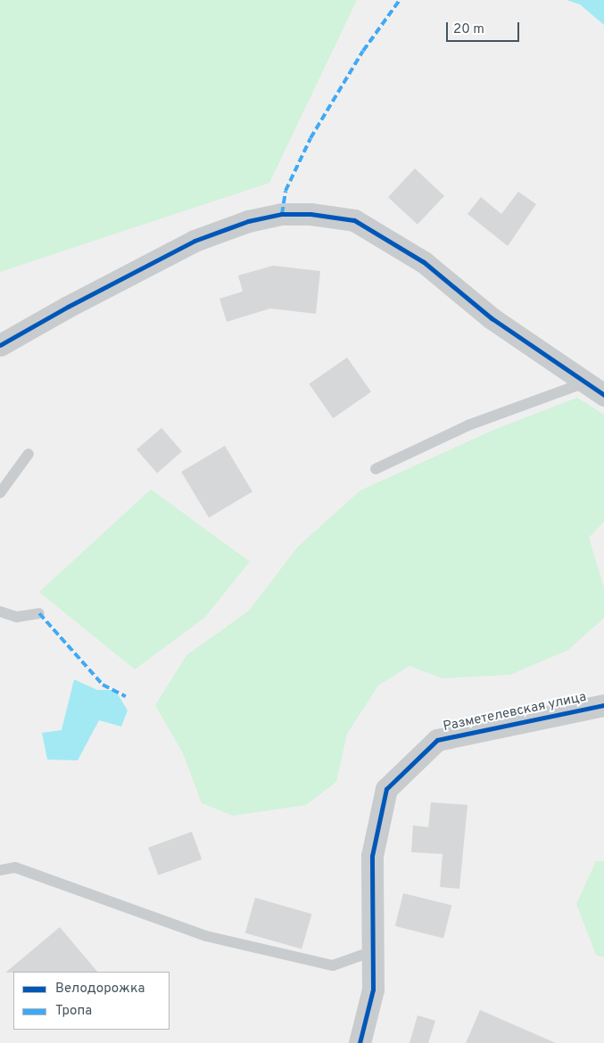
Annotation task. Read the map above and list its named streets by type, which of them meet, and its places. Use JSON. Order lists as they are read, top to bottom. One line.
{"streets":{"street":["Разметелевская улица"]},"legend":["Велодорожка","Тропа"],"scale_bar":"20 m"}
